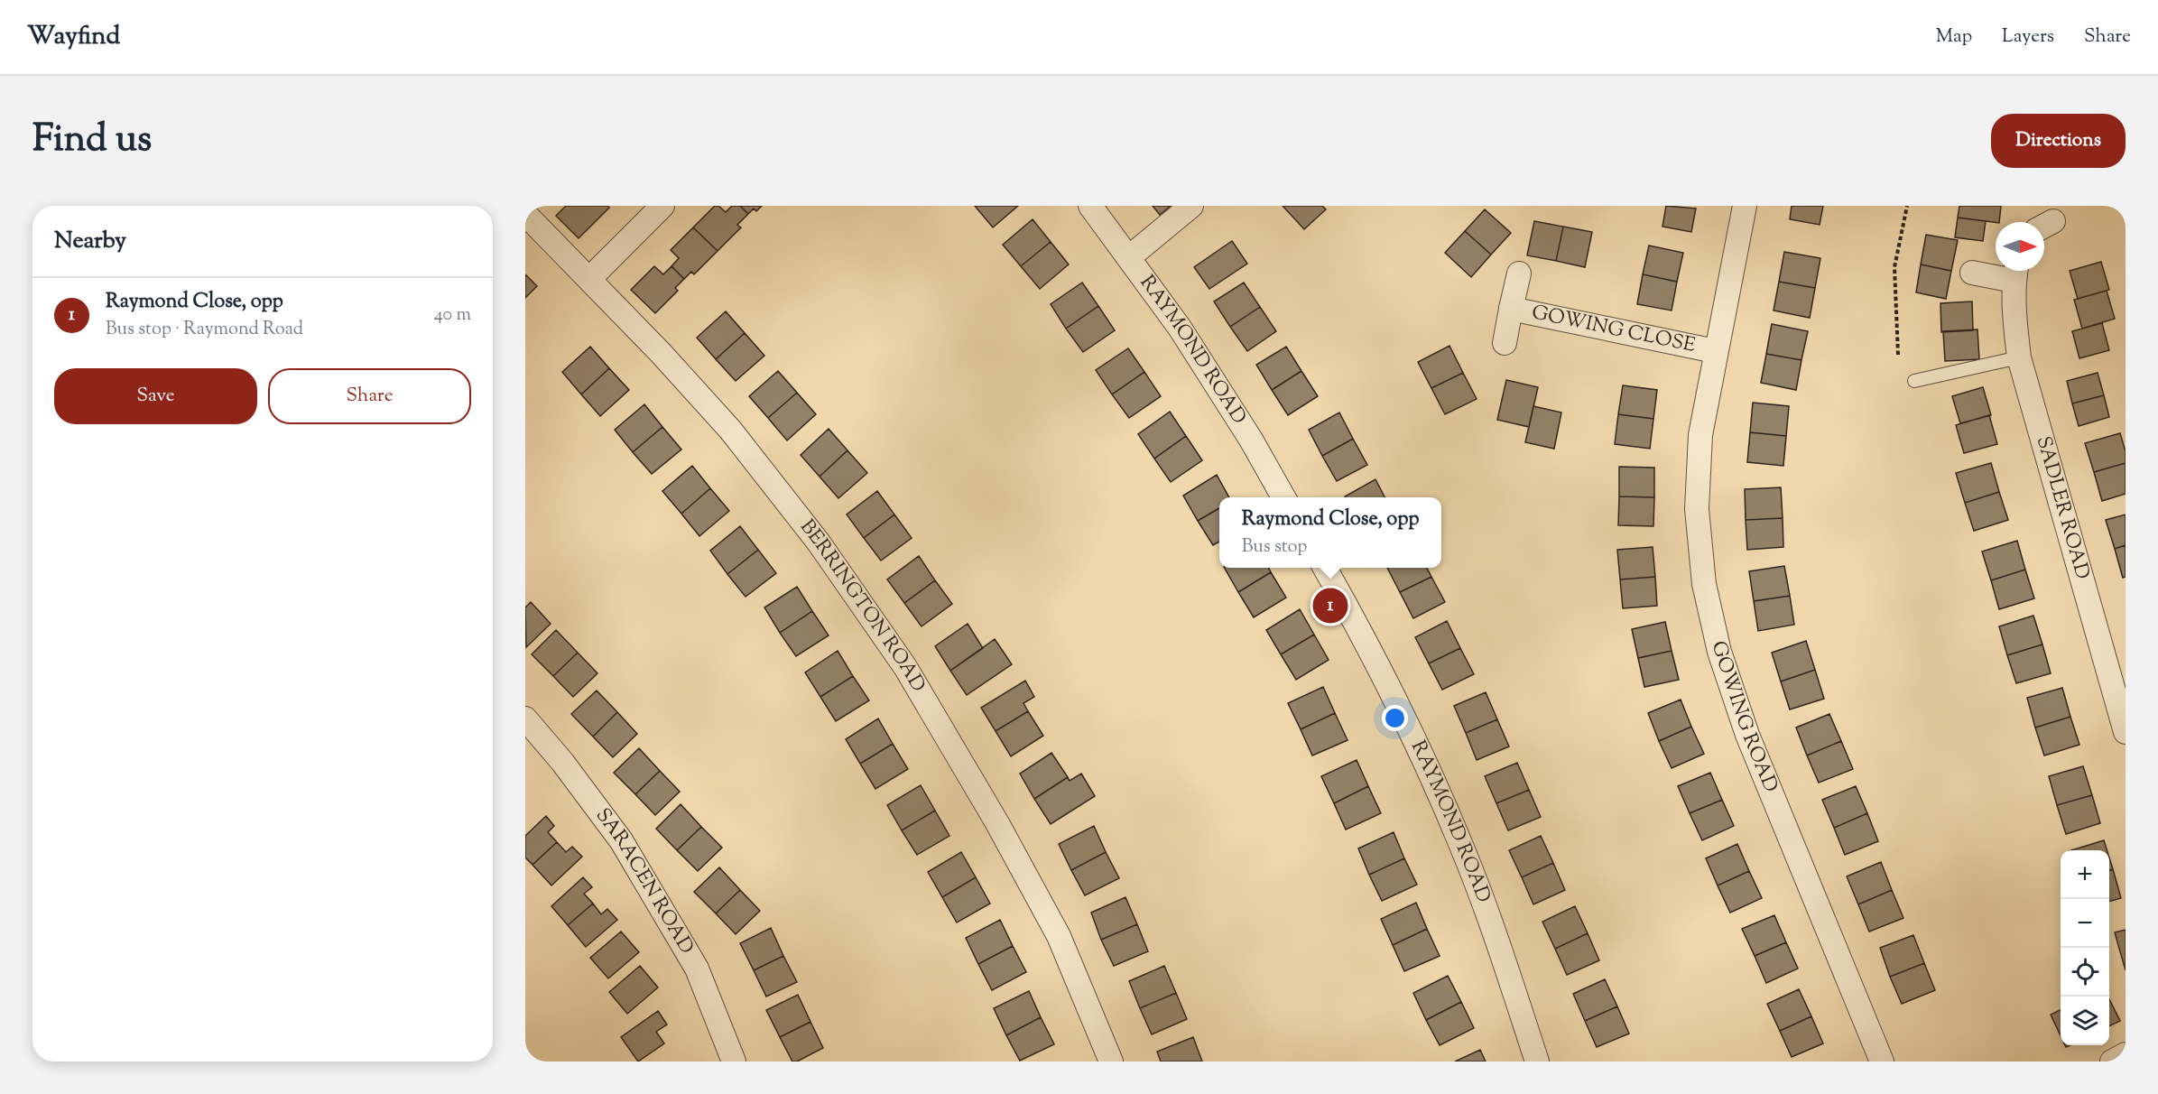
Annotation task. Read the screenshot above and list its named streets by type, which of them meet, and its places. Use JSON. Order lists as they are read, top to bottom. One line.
{"streets":{"street":["GOWING CLOSE","RAYMOND ROAD","SADLER ROAD","BERRINGTON ROAD","GOWING ROAD","SARACEN ROAD"]},"crossings":[["GOWING CLOSE","GOWING ROAD"]],"north":"right","page":{"header":"Wayfind","nav":["Map","Layers","Share"],"title":"Find us","buttons":["Directions",["Save","Share"]],"heading":"Nearby","list":[{"mark":"1","name":"Raymond Close, opp","note":"Bus stop · Raymond Road","value":"40 m"}],"popup":["Raymond Close, opp","Bus stop"],"pins":"1","map_buttons":["+","−"]}}
